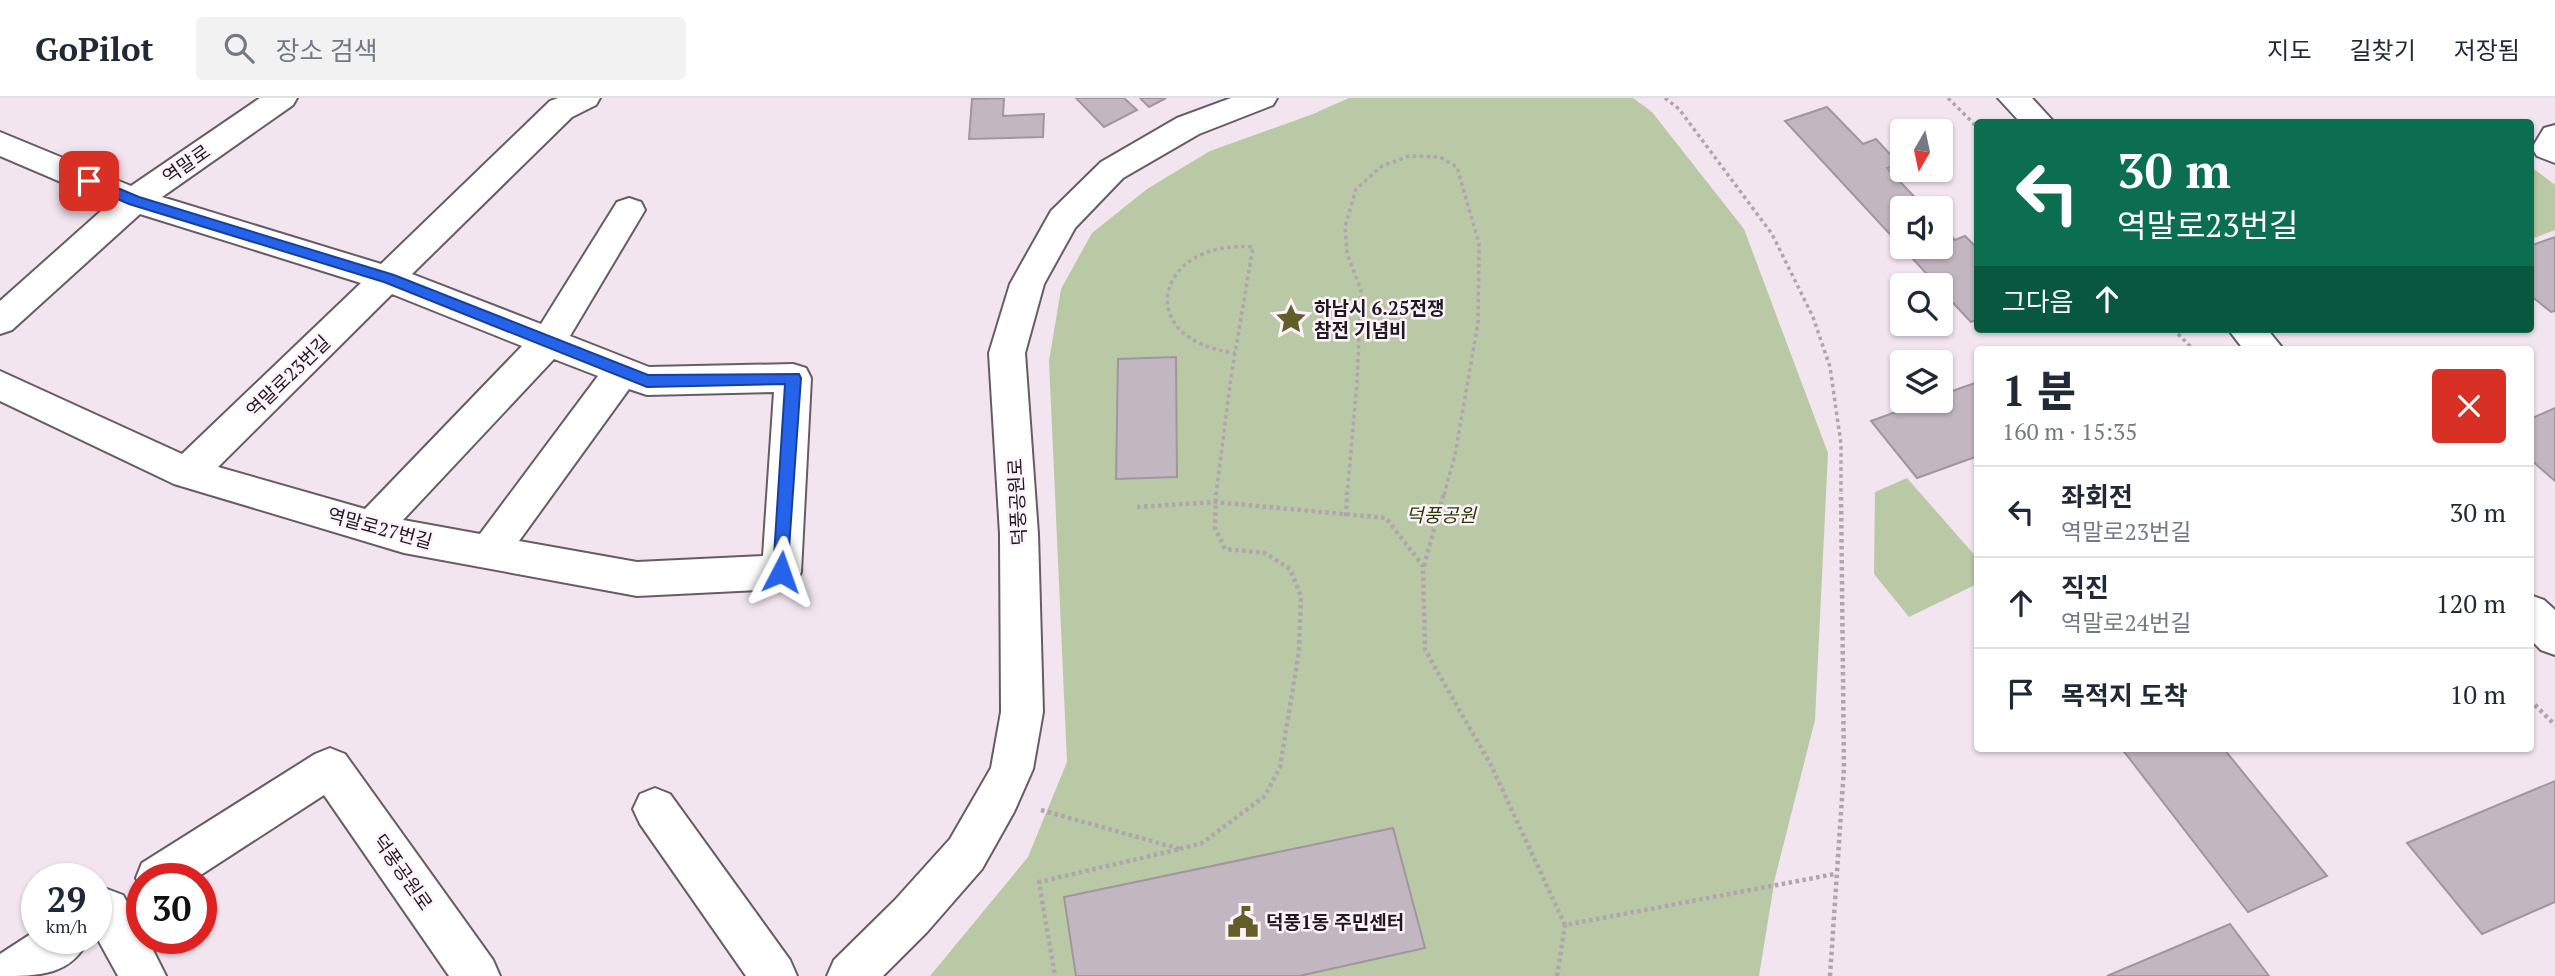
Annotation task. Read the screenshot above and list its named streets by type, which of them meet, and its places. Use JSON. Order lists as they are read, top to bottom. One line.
{"streets":{"street":["역말로","역말로23번길","덕풍공원로","역말로27번길"]},"crossings":[["역말로23번길","역말로27번길"]],"parks":["덕풍공원"],"places":{"place":["하남시 6.25전쟁 참전 기념비"],"public building":["덕풍1동 주민센터"]},"north":"bottom","page":{"header":"GoPilot","search":"장소 검색","nav":["지도","길찾기","저장됨"],"turn":["30 m","역말로23번길"],"then":"그다음","heading":["1 분","160 m · 15:35"],"list":[{"name":"좌회전","note":"역말로23번길","value":"30 m"},{"name":"직진","note":"역말로24번길","value":"120 m"},{"name":"목적지 도착","value":"10 m"}],"speed":"29 km/h","limit":"30"}}
